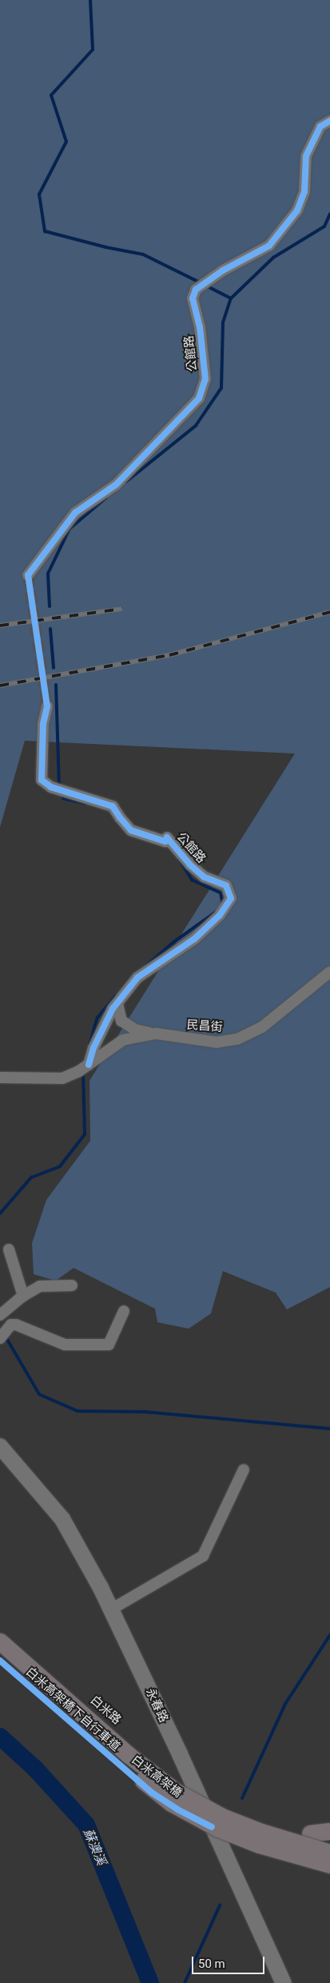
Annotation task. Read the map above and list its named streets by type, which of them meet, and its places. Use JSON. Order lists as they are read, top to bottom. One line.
{"streets":{"main road":["白米高架橋"],"street":["公館路","民昌街","永春路","白米路"],"cycle path":["白米高架橋下自行車道"]},"crossings":[["公館路","民昌街"],["永春路","白米路"]],"water":["蘇澳溪"],"scale_bar":"50 m"}
